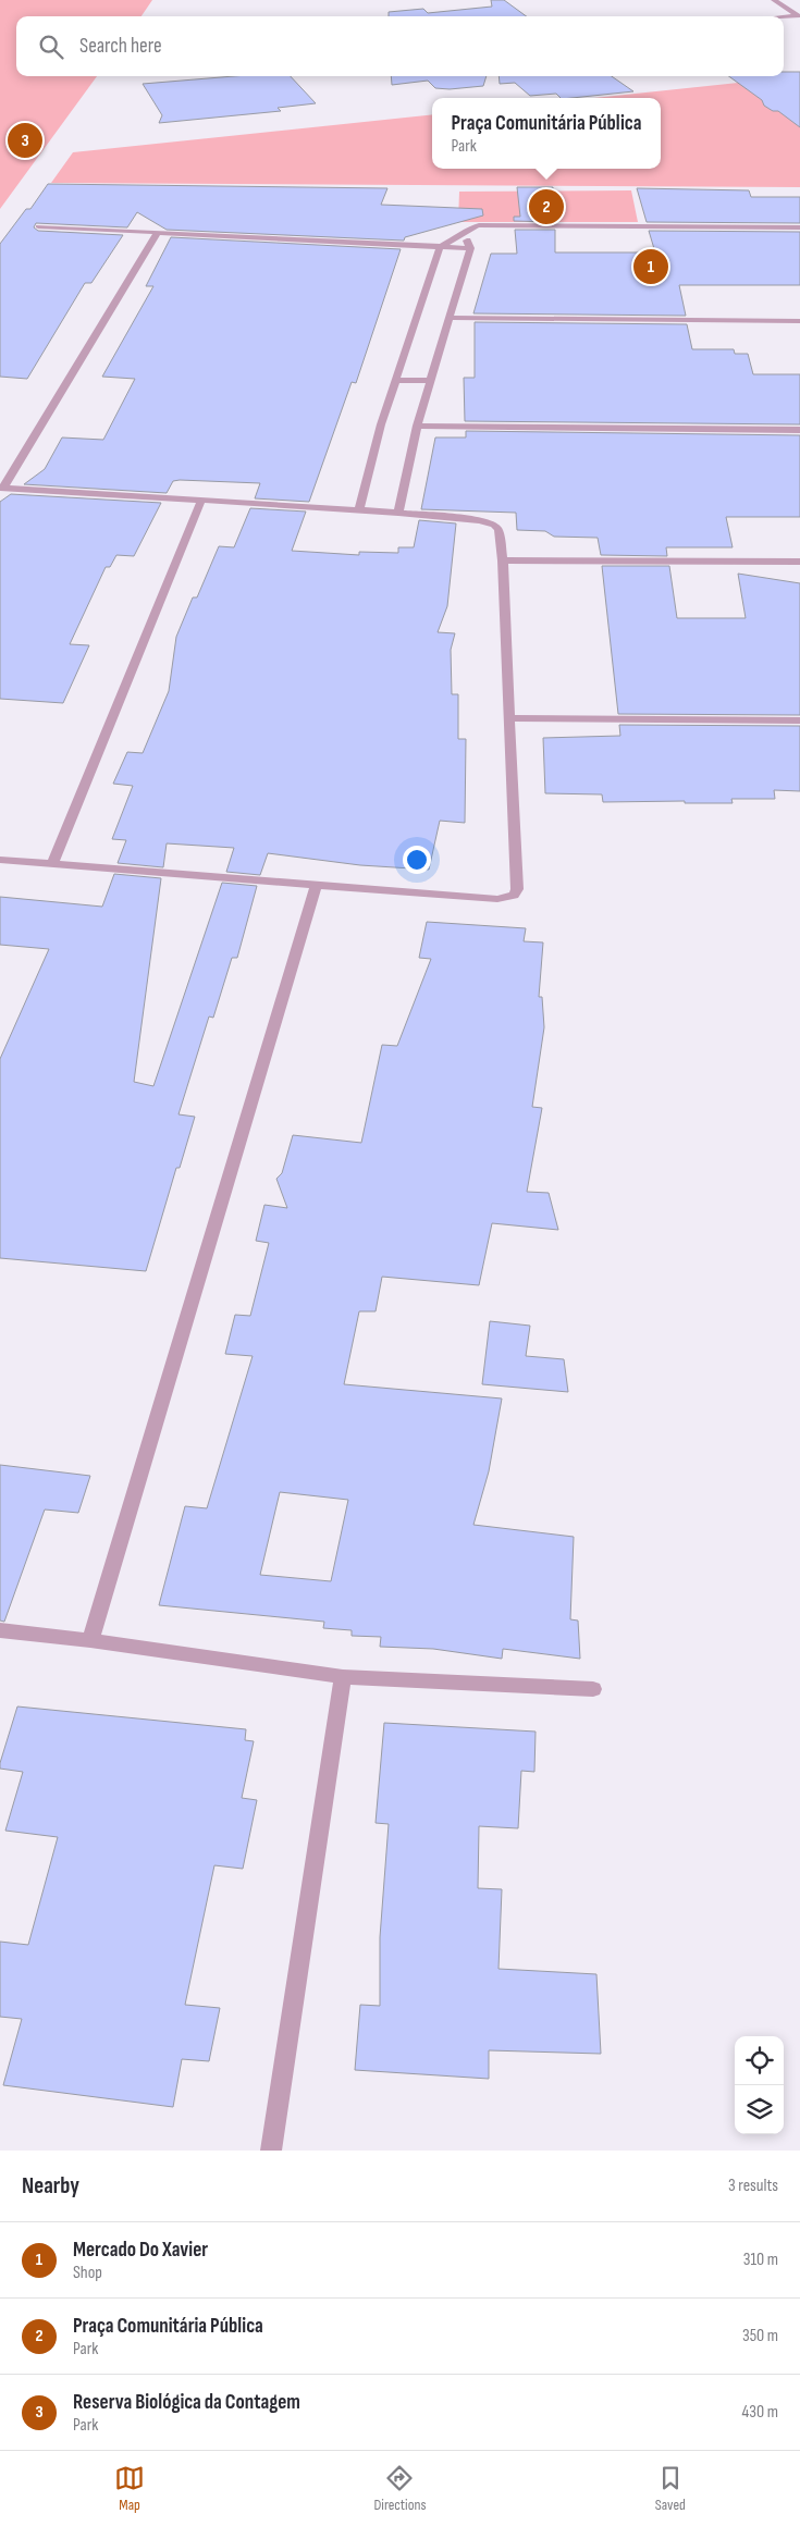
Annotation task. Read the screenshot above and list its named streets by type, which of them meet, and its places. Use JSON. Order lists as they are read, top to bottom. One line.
{"page":{"search":"Search here","popup":["Praça Comunitária Pública","Park"],"pins":["3","2","1"],"heading":["Nearby","3 results"],"list":[{"mark":"1","name":"Mercado Do Xavier","note":"Shop","value":"310 m"},{"mark":"2","name":"Praça Comunitária Pública","note":"Park","value":"350 m"},{"mark":"3","name":"Reserva Biológica da Contagem","note":"Park","value":"430 m"}],"nav":["Map","Directions","Saved"]}}
